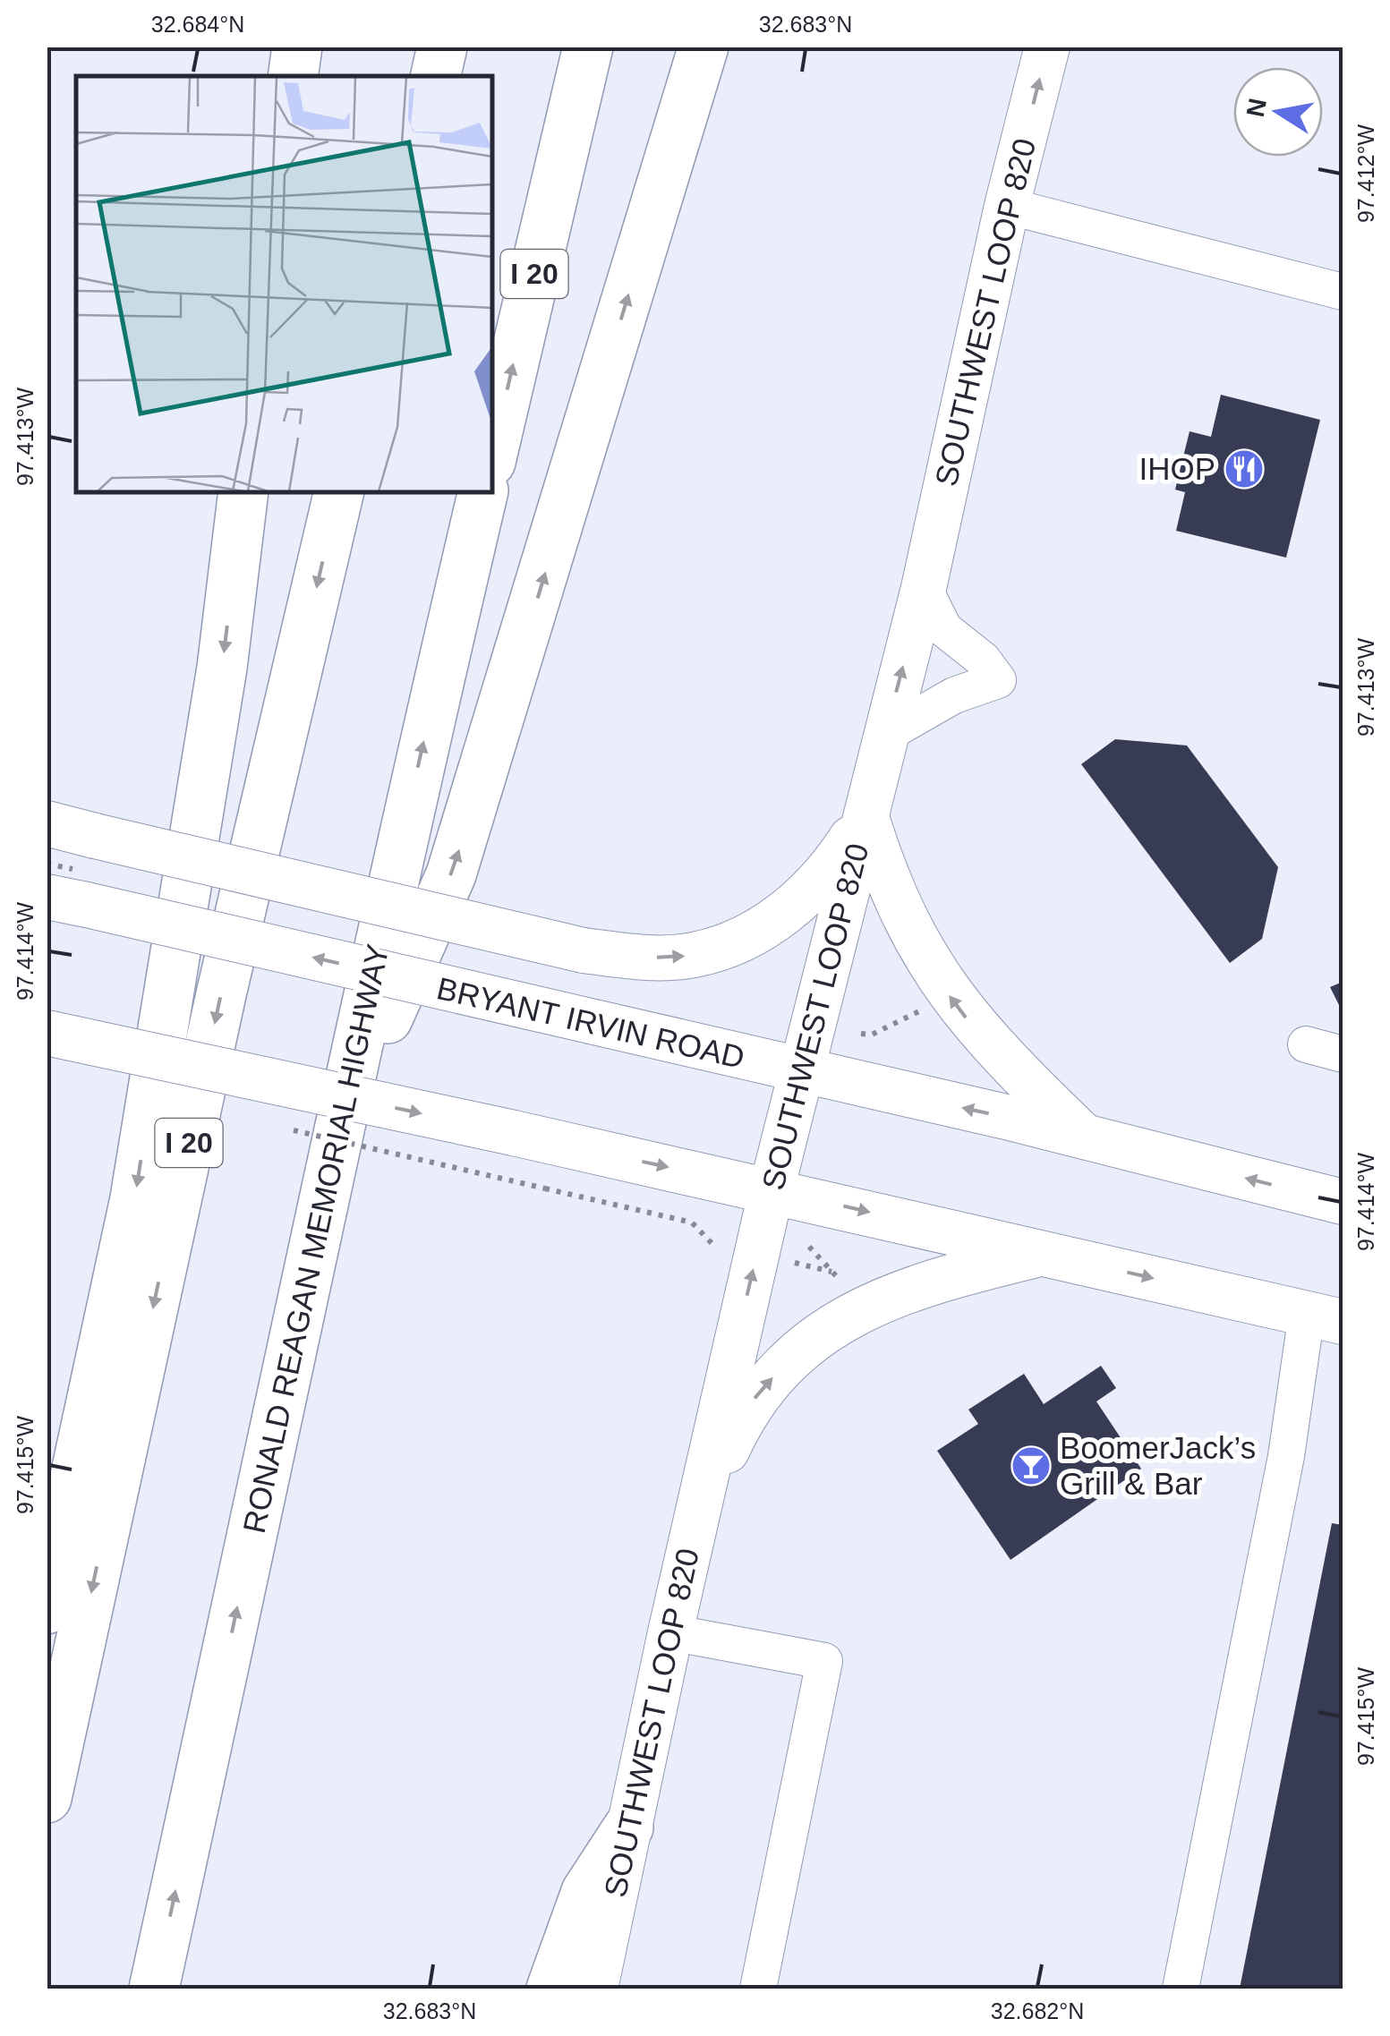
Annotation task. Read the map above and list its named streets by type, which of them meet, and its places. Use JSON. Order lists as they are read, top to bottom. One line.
{"streets":{"highway":["I 20","RONALD REAGAN MEMORIAL HIGHWAY"],"main road":["SOUTHWEST LOOP 820","BRYANT IRVIN ROAD"]},"crossings":[["SOUTHWEST LOOP 820","BRYANT IRVIN ROAD"]],"places":{"restaurant":["IHOP"],"bar":["BoomerJack’s Grill & Bar"]},"north":"left","coordinates":["32.684°N","32.683°N","97.412°W","97.413°W","97.414°W","97.415°W","32.682°N"]}
